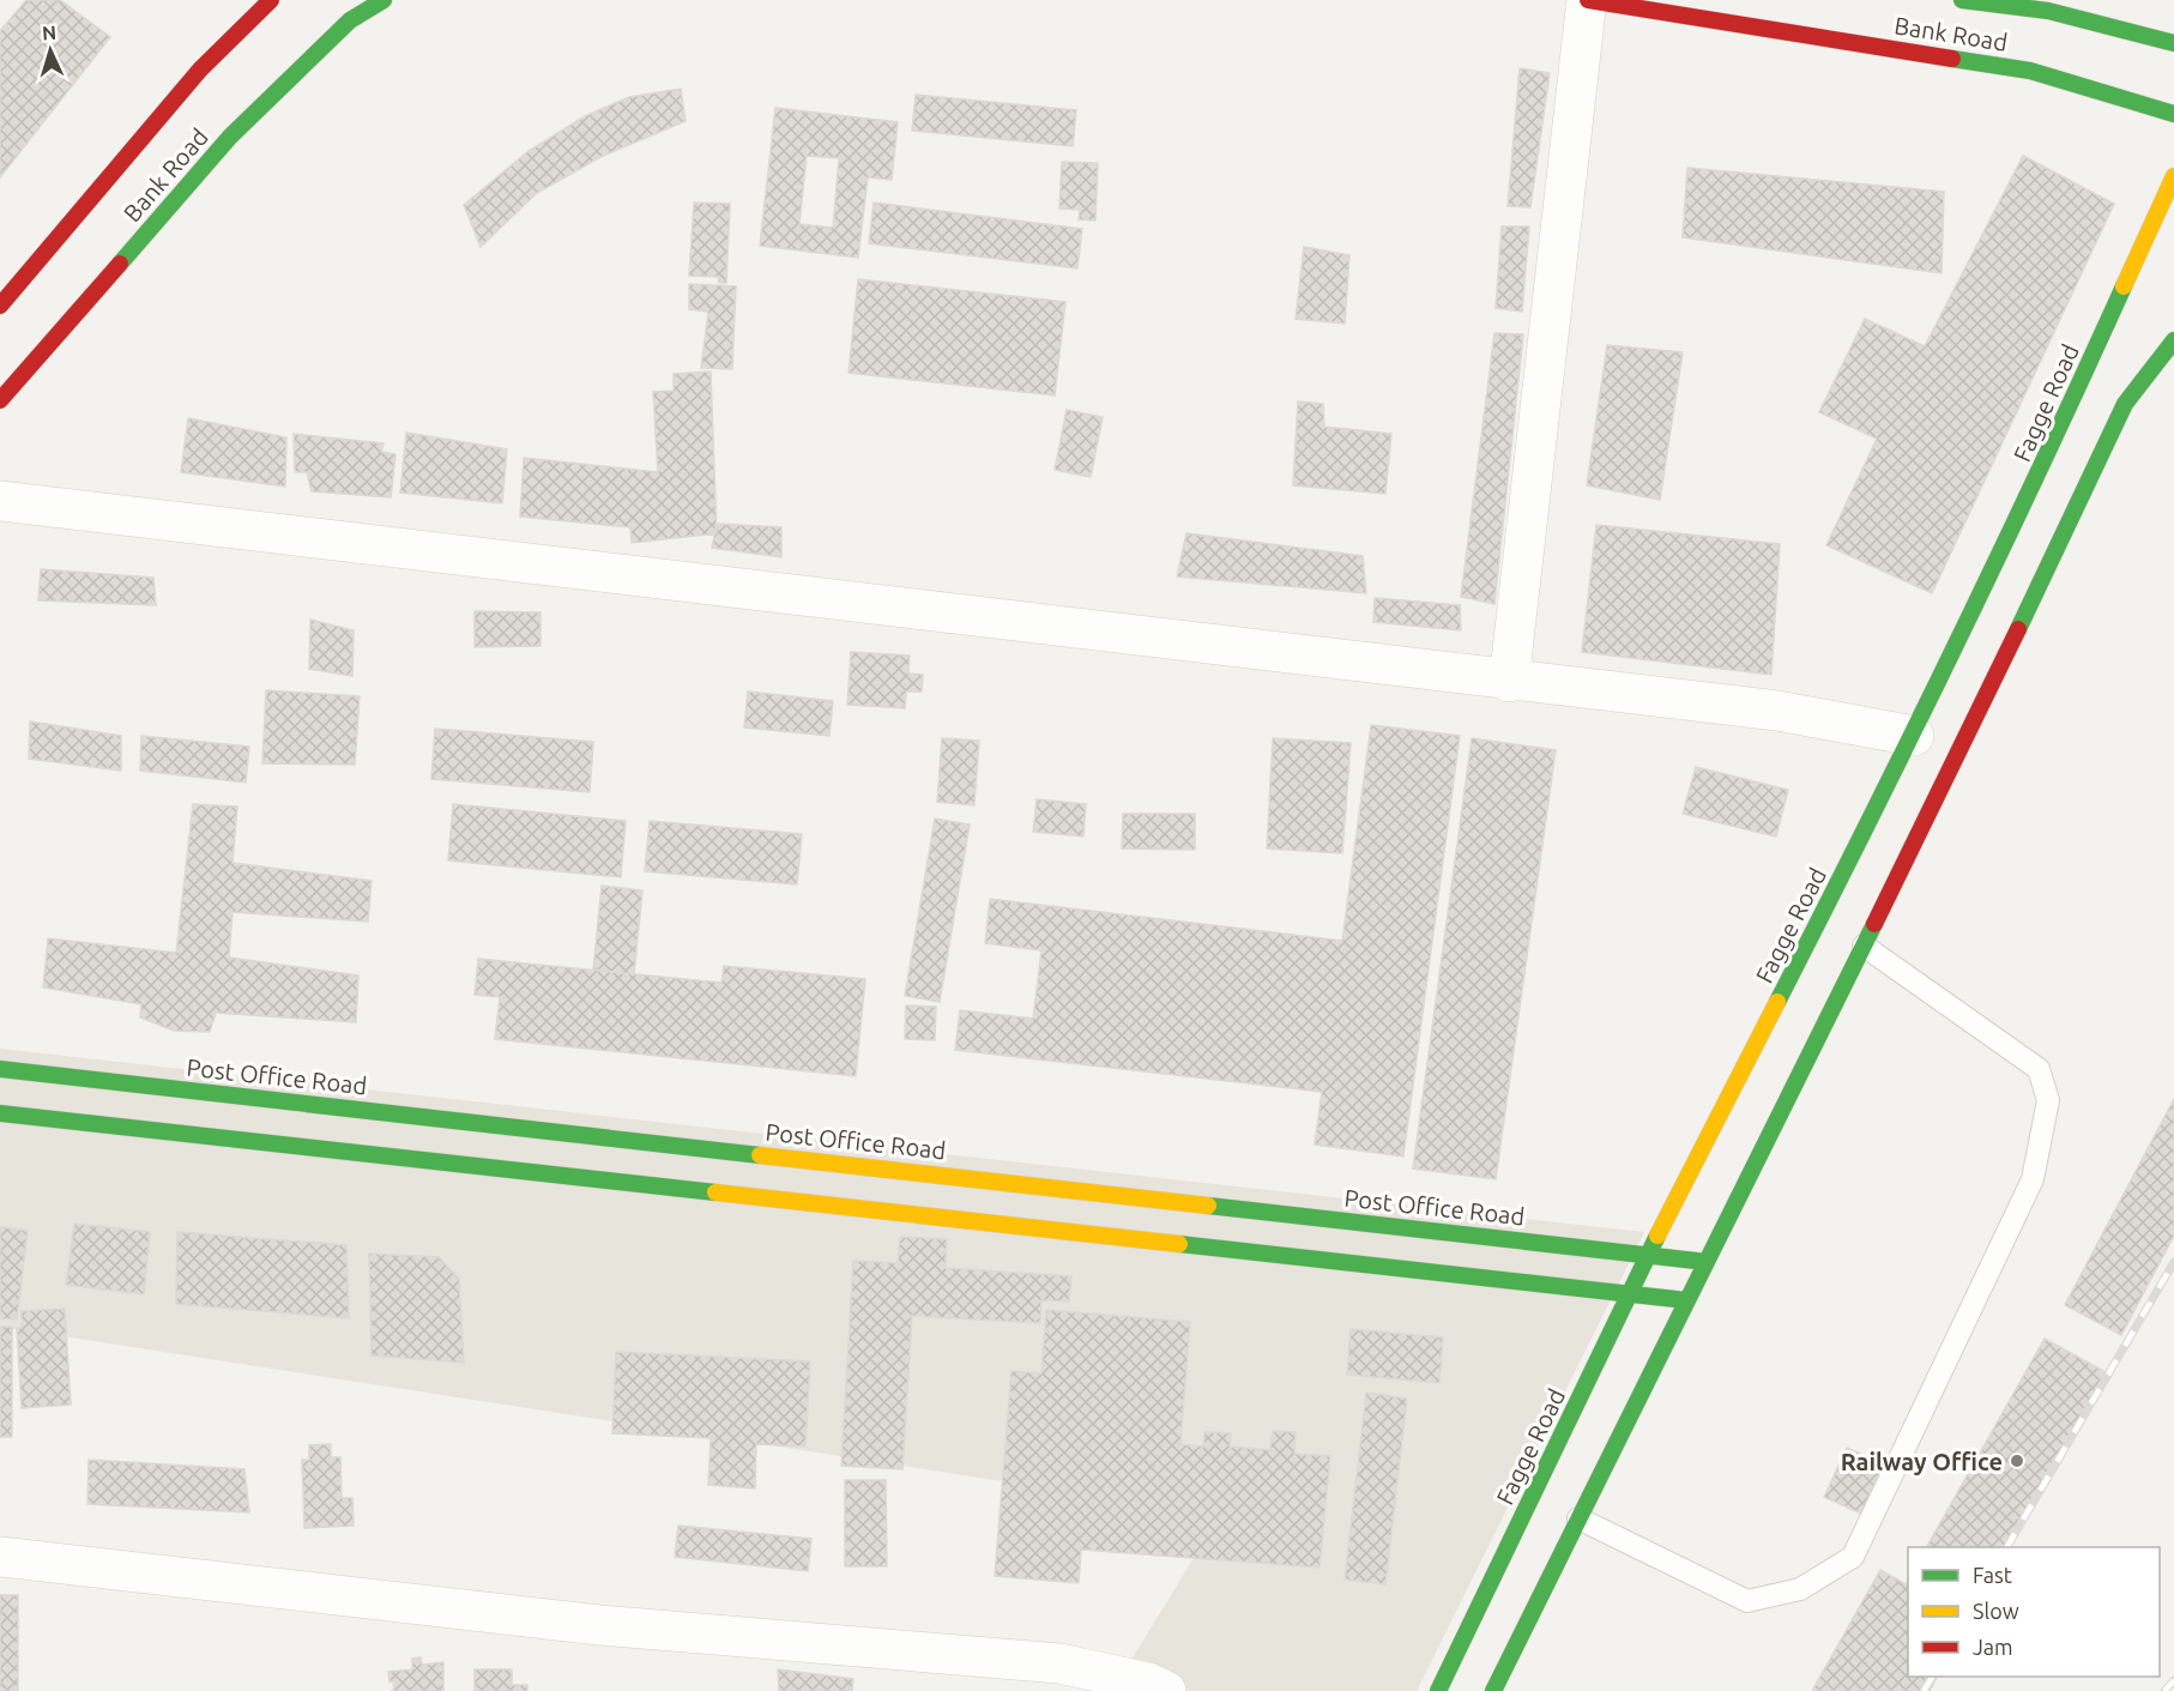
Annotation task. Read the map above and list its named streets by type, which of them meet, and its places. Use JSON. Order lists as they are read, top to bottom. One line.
{"streets":{"street":["Bank Road","Fagge Road","Post Office Road"]},"crossings":[["Fagge Road","Post Office Road"]],"places":["Railway Office"],"legend":["Fast","Slow","Jam"],"north":"top"}
